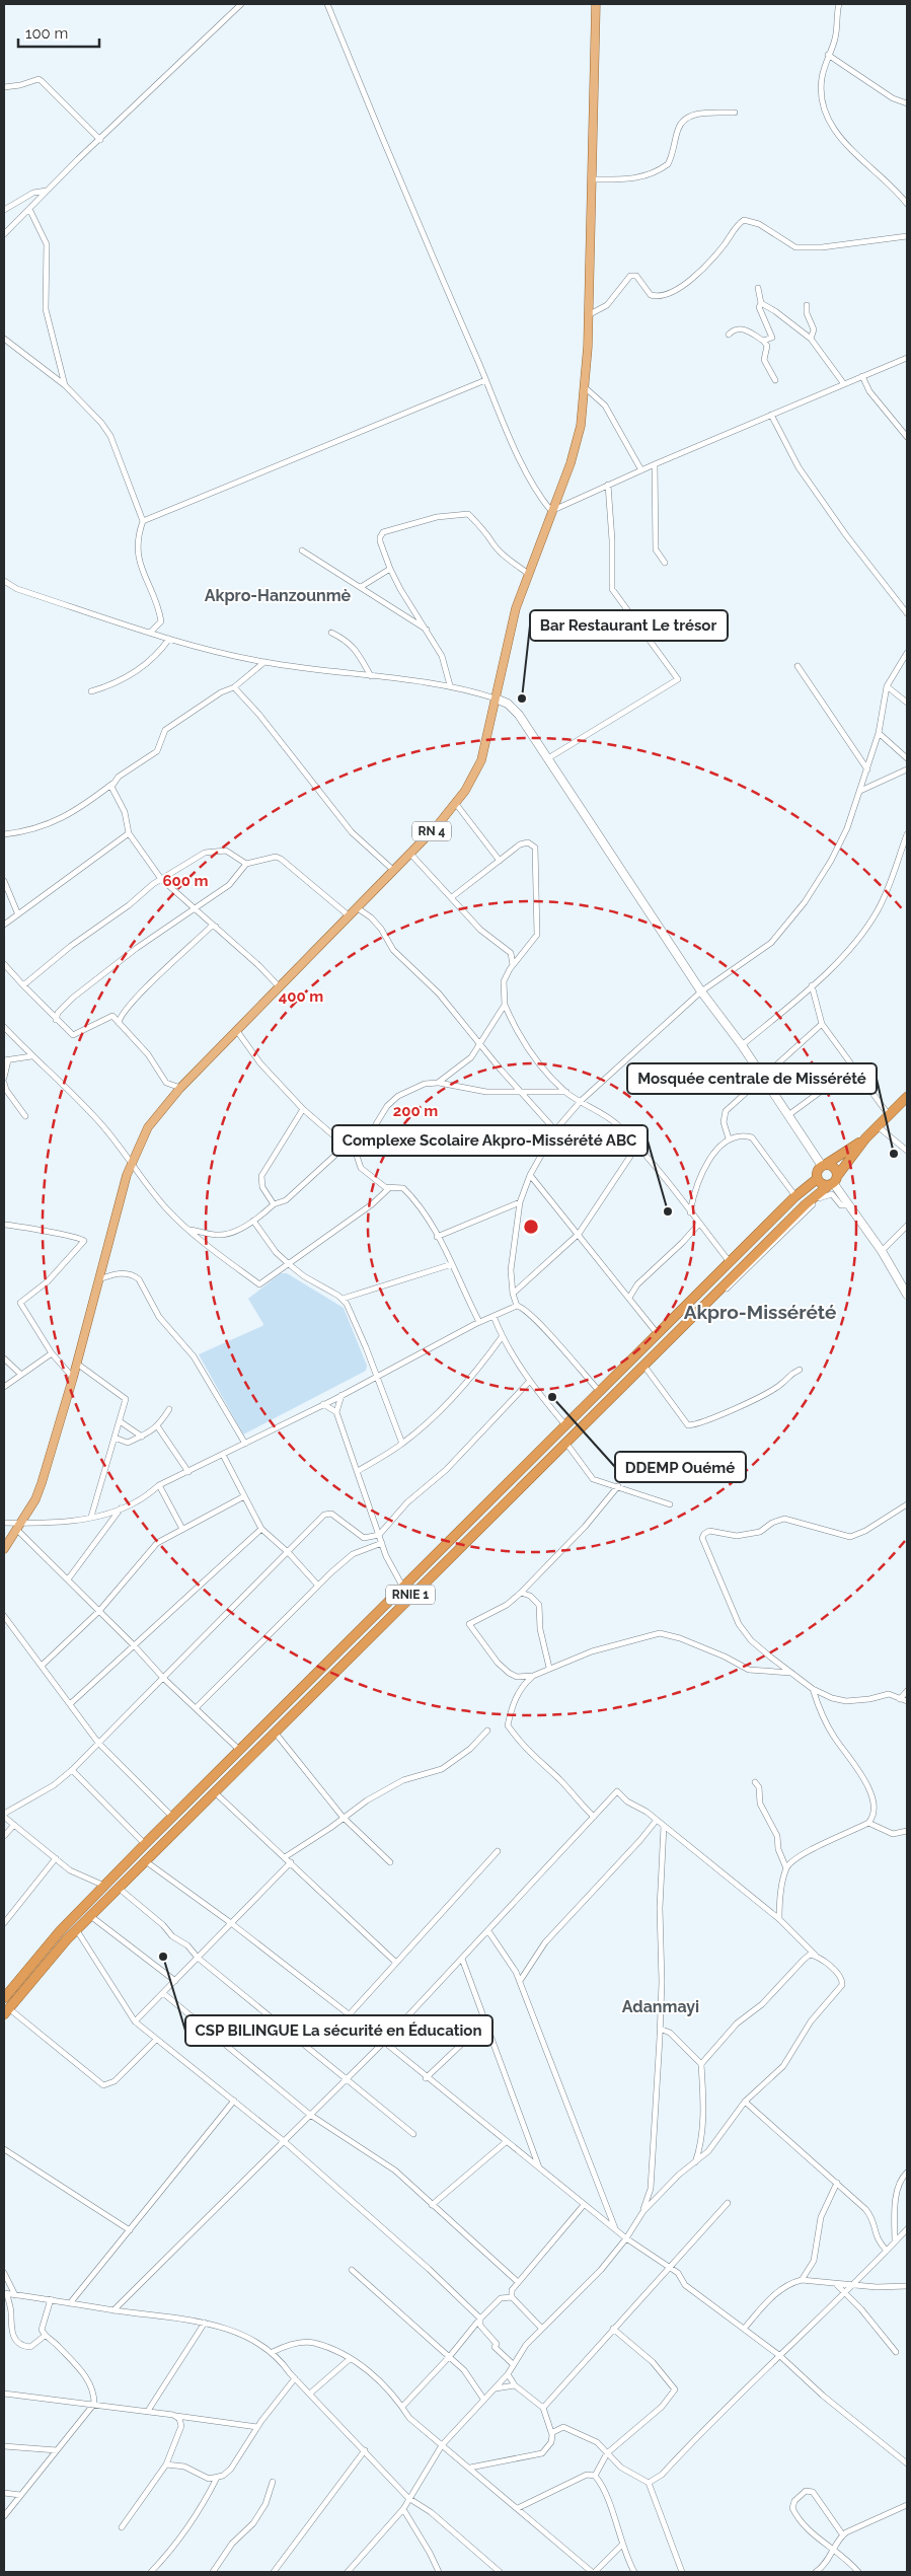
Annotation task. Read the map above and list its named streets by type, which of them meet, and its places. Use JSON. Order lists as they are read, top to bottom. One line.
{"streets":{"highway":["RNIE 1"],"main road":["RN 4"]},"districts":["Akpro-Hanzounmè","Akpro-Missérété","Adanmayi"],"places":["Bar Restaurant Le trésor","Mosquée centrale de Missérété","Complexe Scolaire Akpro-Missérété ABC","DDEMP Ouémé","CSP BILINGUE La sécurité en Éducation"],"scale_bar":"100 m","rings":["600 m","400 m","200 m"]}
